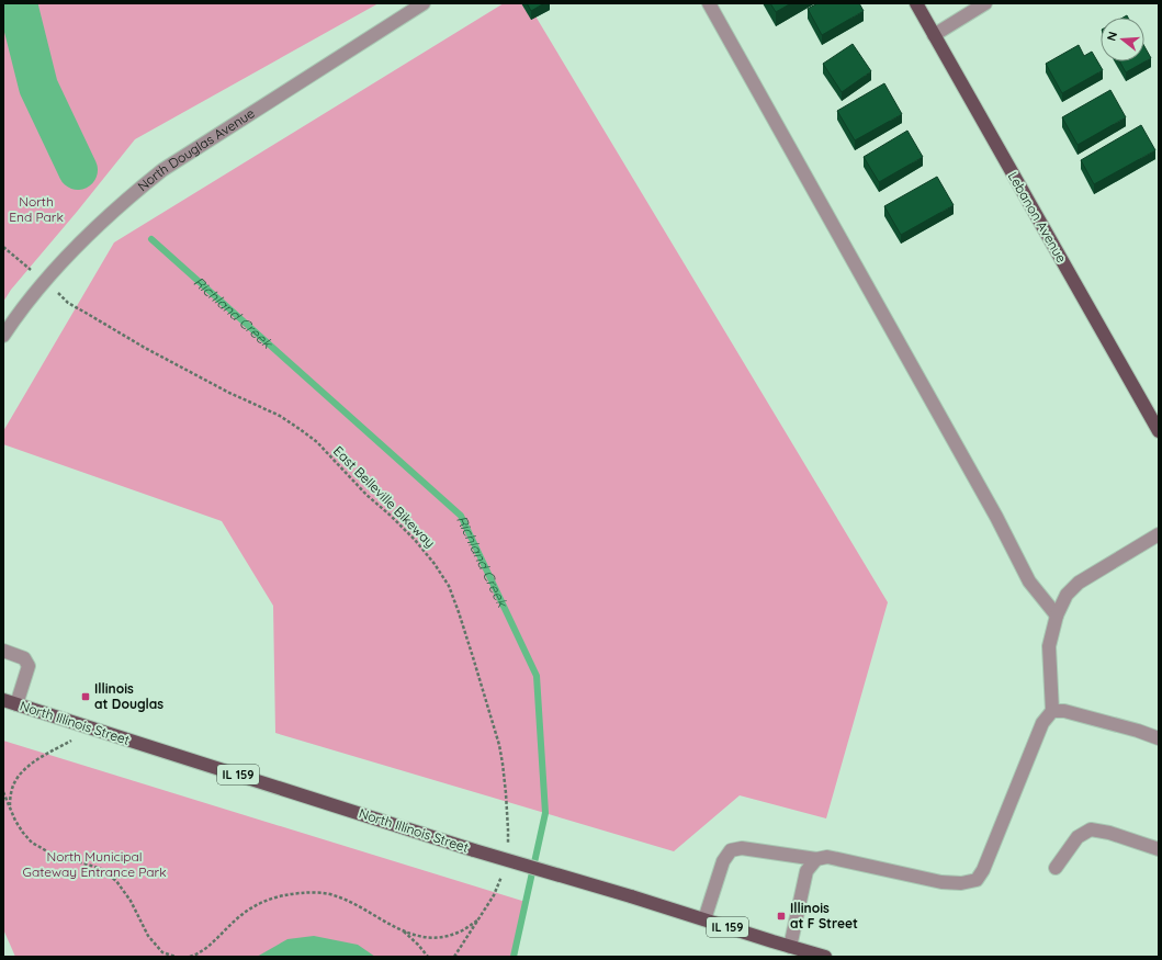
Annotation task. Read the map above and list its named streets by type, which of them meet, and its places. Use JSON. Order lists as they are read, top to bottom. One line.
{"streets":{"main road":["Lebanon Avenue","North Illinois Street","IL 159"],"street":["North Douglas Avenue"],"path":["East Belleville Bikeway"]},"crossings":[["North Douglas Avenue","East Belleville Bikeway"]],"water":["Richland Creek"],"parks":["North End Park","North Municipal Gateway Entrance Park"],"places":{"transit":["Illinois at Douglas","Illinois at F Street"]},"north":"left"}
